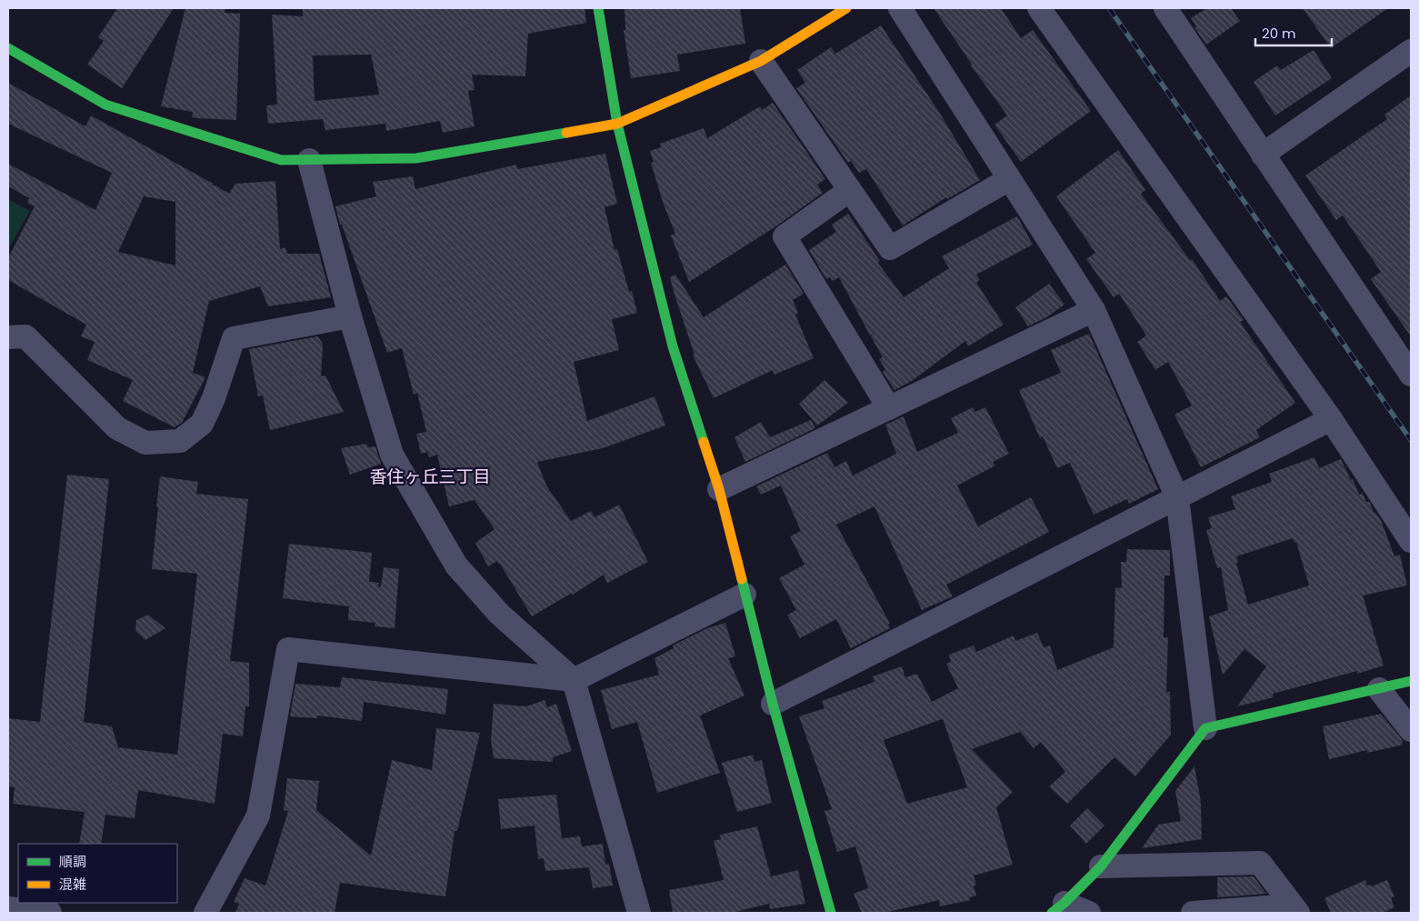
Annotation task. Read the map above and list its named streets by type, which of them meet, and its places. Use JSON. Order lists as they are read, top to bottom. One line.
{"districts":["香住ヶ丘三丁目"],"legend":["順調","混雑"],"scale_bar":"20 m"}
